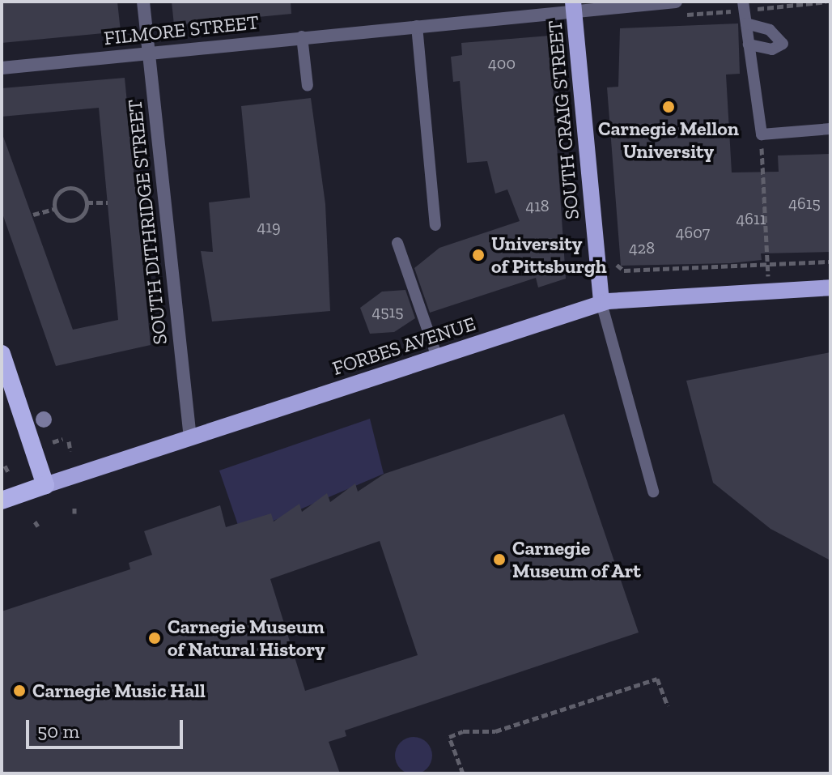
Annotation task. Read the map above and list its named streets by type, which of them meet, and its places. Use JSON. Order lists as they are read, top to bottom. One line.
{"streets":{"highway":["FORBES AVENUE"],"main road":["SOUTH CRAIG STREET"],"street":["FILMORE STREET","SOUTH DITHRIDGE STREET"]},"crossings":[["FILMORE STREET","SOUTH CRAIG STREET"],["FILMORE STREET","SOUTH DITHRIDGE STREET"],["SOUTH CRAIG STREET","FORBES AVENUE"],["SOUTH DITHRIDGE STREET","FORBES AVENUE"]],"places":["Carnegie Mellon University","University of Pittsburgh","Carnegie Museum of Art","Carnegie Museum of Natural History","Carnegie Music Hall"],"house_numbers":["400","4615","418","4611","419","4607","428","4515"],"scale_bar":"50 m"}
